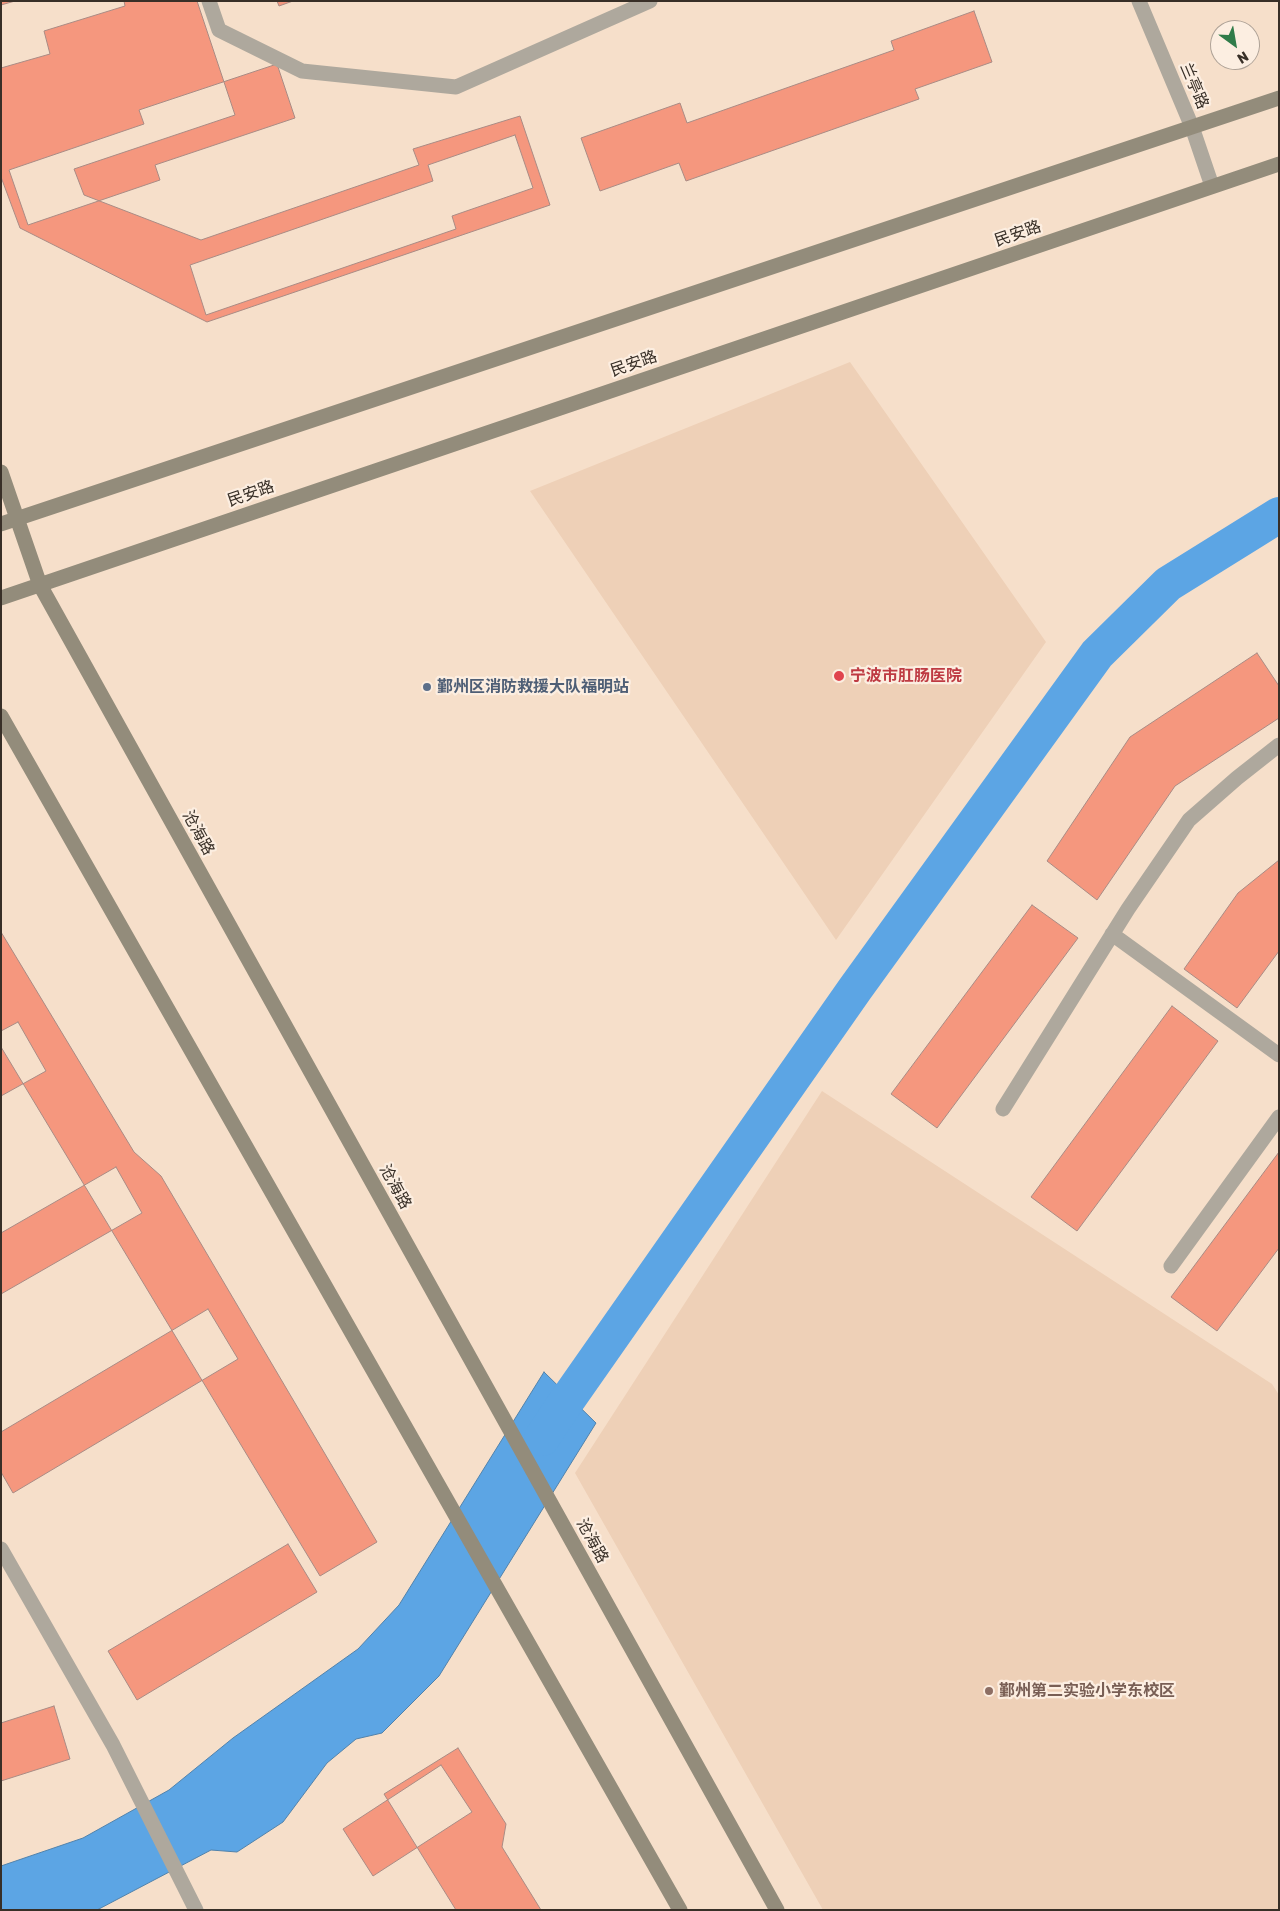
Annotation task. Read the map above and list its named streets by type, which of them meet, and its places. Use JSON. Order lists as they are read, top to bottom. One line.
{"streets":{"main road":["民安路","沧海路"],"street":["兰亭路"]},"crossings":[["兰亭路","民安路"],["民安路","沧海路"]],"places":["宁波市肛肠医院","鄞州区消防救援大队福明站","鄞州第二实验小学东校区"],"north":"bottom right"}
